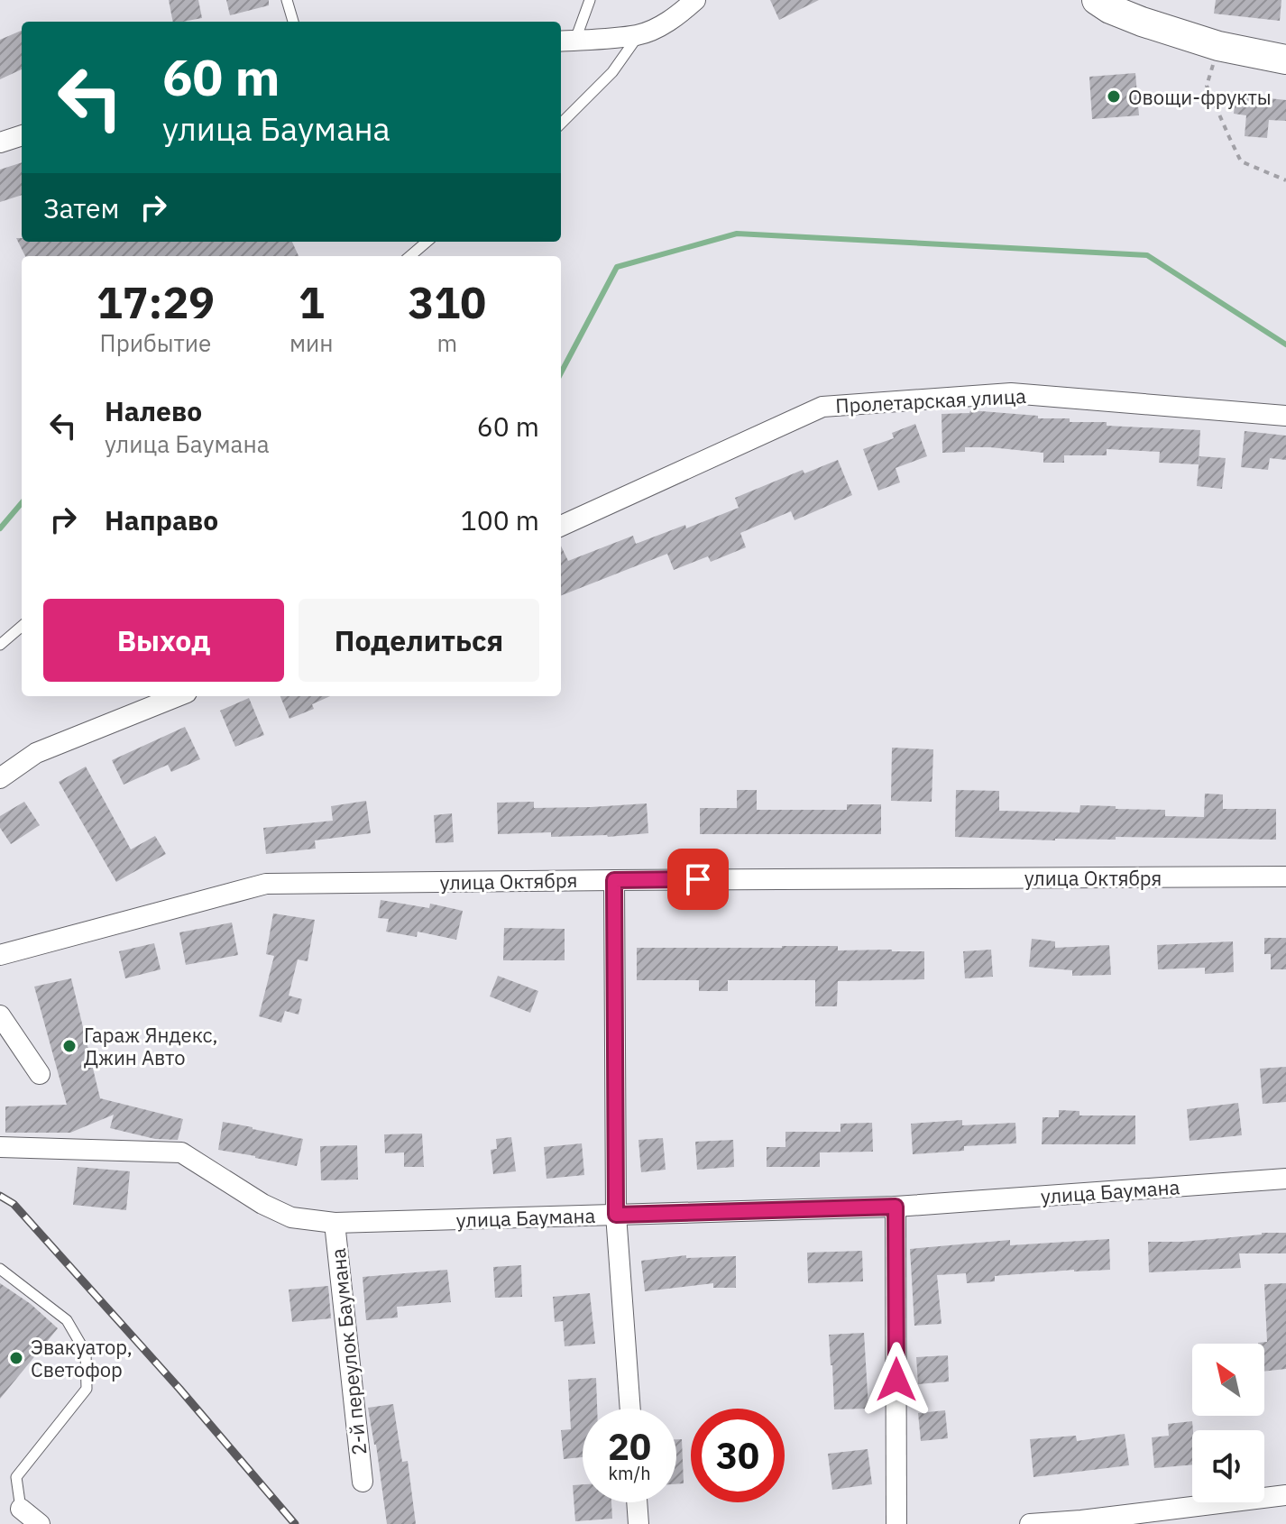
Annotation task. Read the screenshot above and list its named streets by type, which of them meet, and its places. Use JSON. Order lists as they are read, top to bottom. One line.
{"streets":{"street":["Пролетарская улица","улица Октября","улица Баумана","2-й переулок Баумана"]},"crossings":[["улица Баумана","2-й переулок Баумана"]],"places":["Овощи-фрукты","Гараж Яндекс, Джин Авто","Эвакуатор, Светофор"],"north":"top left","page":{"turn":["60 m","улица Баумана"],"then":"Затем","eta":["17:29","Прибытие","1","мин","310","m"],"list":[{"name":"Налево","note":"улица Баумана","value":"60 m"},{"name":"Направо","value":"100 m"}],"buttons":["Выход","Поделиться"],"speed":"20 km/h","limit":"30"}}
